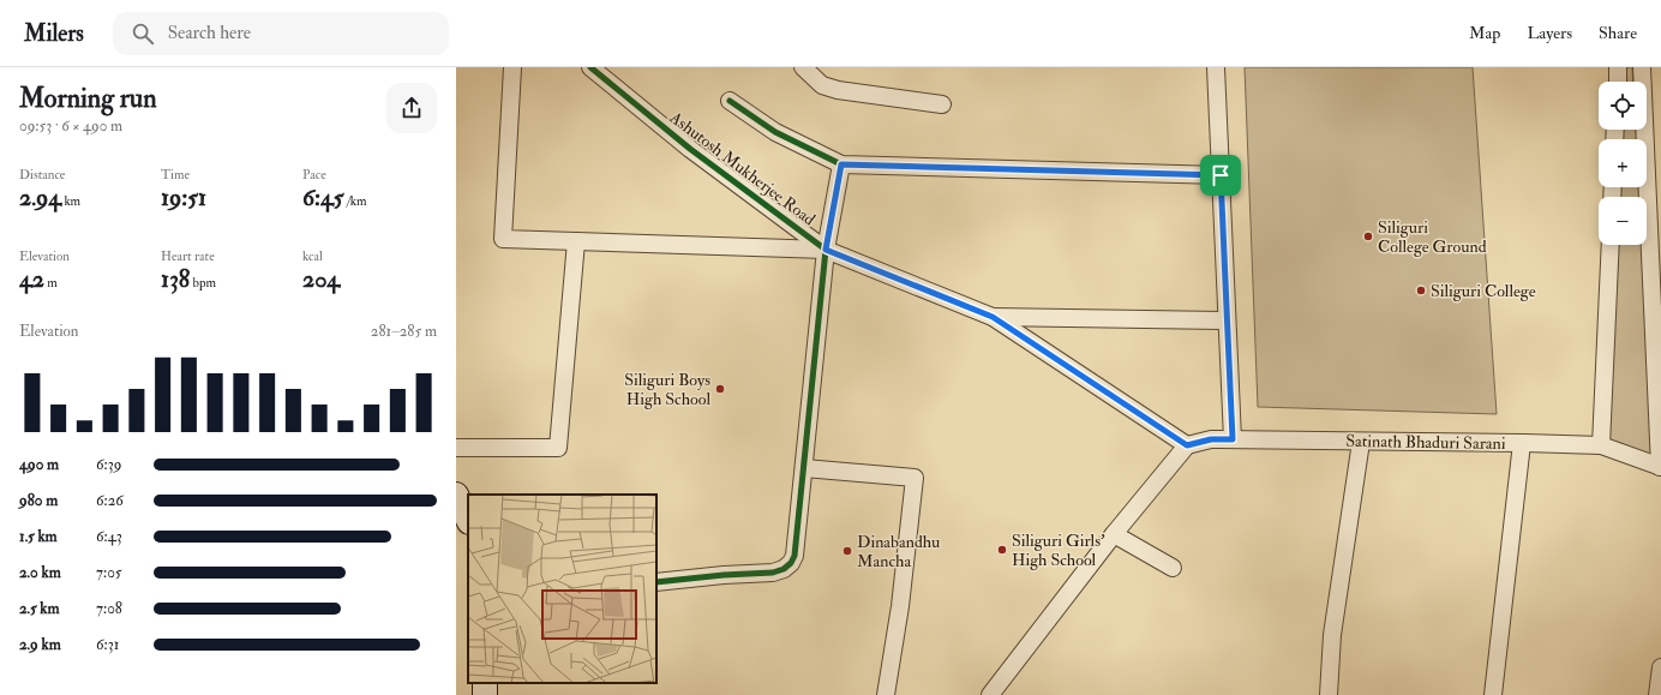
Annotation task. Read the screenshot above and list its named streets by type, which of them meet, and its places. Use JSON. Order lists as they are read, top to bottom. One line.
{"streets":{"street":["Ashutosh Mukherjee Road","Satinath Bhaduri Sarani"]},"crossings":[["Ashutosh Mukherjee Road","Satinath Bhaduri Sarani"]],"places":["Siliguri College Ground","Siliguri College","Siliguri Boys High School","Siliguri Girls' High School","Dinabandhu Mancha"],"page":{"header":"Milers","search":"Search here","nav":["Map","Layers","Share"],"heading":["Morning run","09:53 · 6 × 490 m"],"map_buttons":["+","−"],"stats":[["Distance","2.94 km"],["Time","19:51"],["Pace","6:45 /km"],["Elevation","42 m"],["Heart rate","138 bpm"],["kcal","204"]],"chart":["Elevation","281–285 m"],"list":[{"name":"490 m","note":"6:39"},{"name":"980 m","note":"6:26"},{"name":"1.5 km","note":"6:43"},{"name":"2.0 km","note":"7:05"},{"name":"2.5 km","note":"7:08"},{"name":"2.9 km","note":"6:31"}]}}
